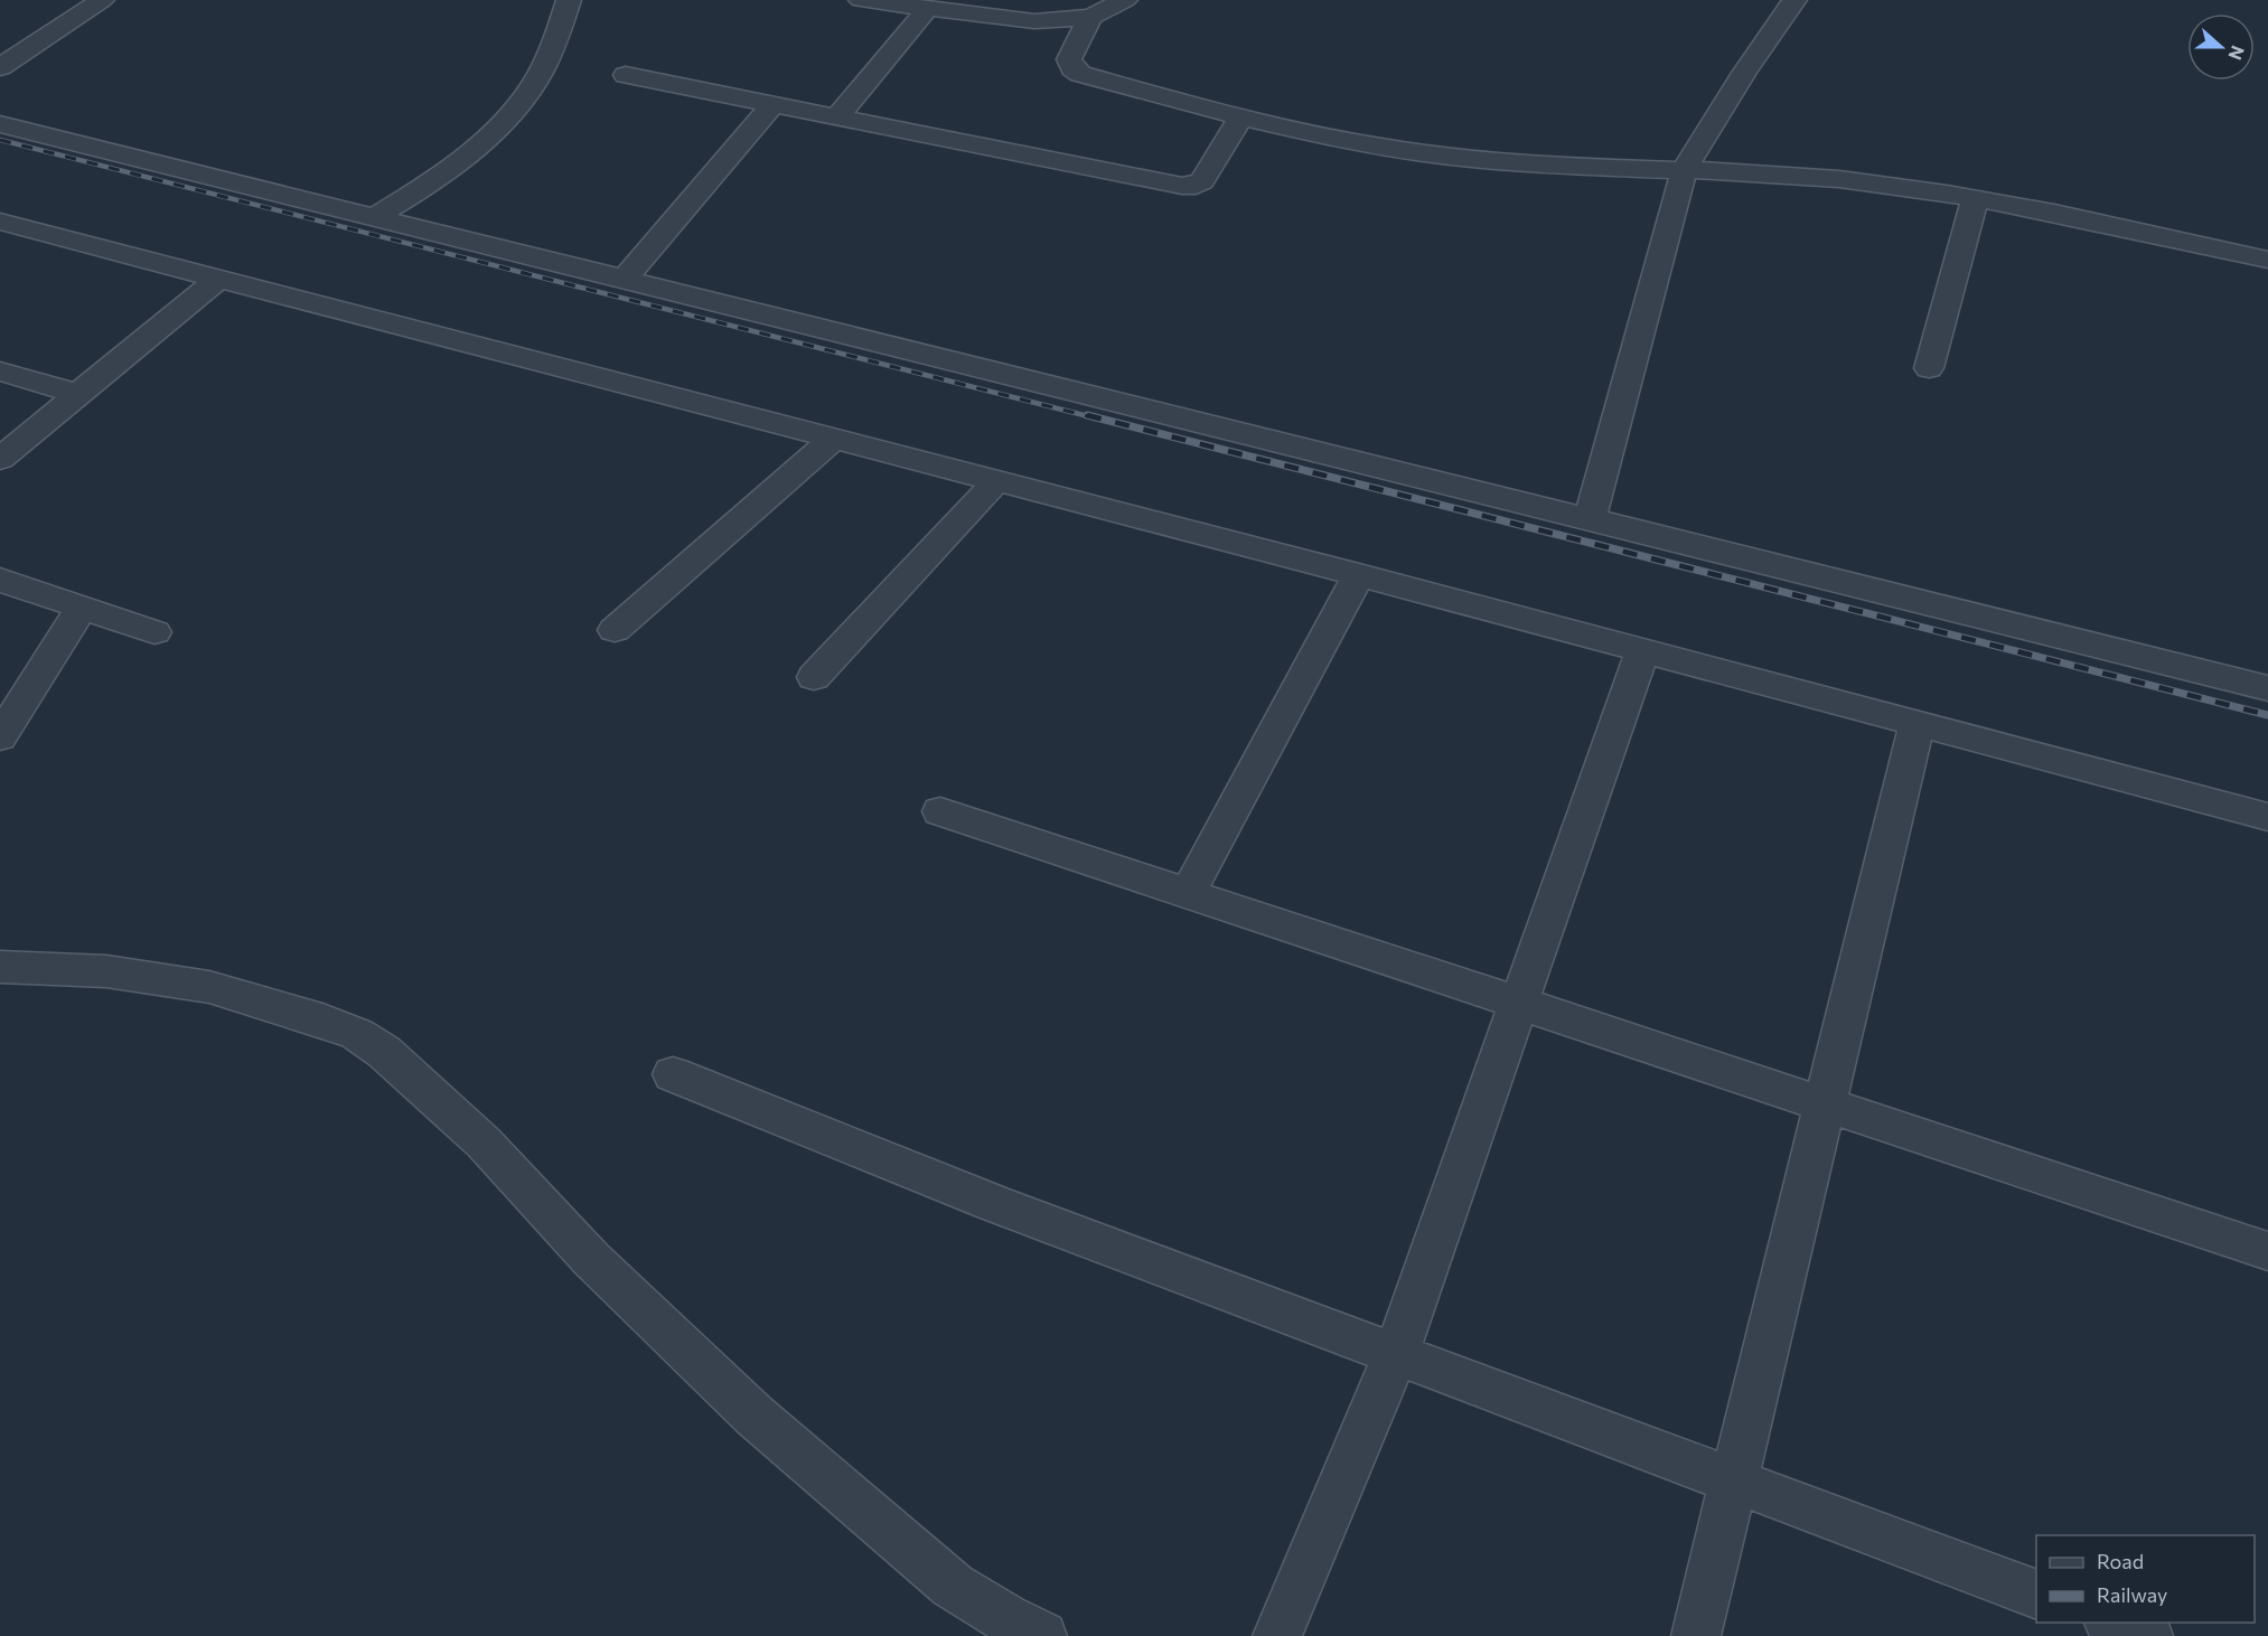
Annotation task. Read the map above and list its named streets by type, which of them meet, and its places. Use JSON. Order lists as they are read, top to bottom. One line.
{"legend":["Road","Railway"],"north":"right"}
